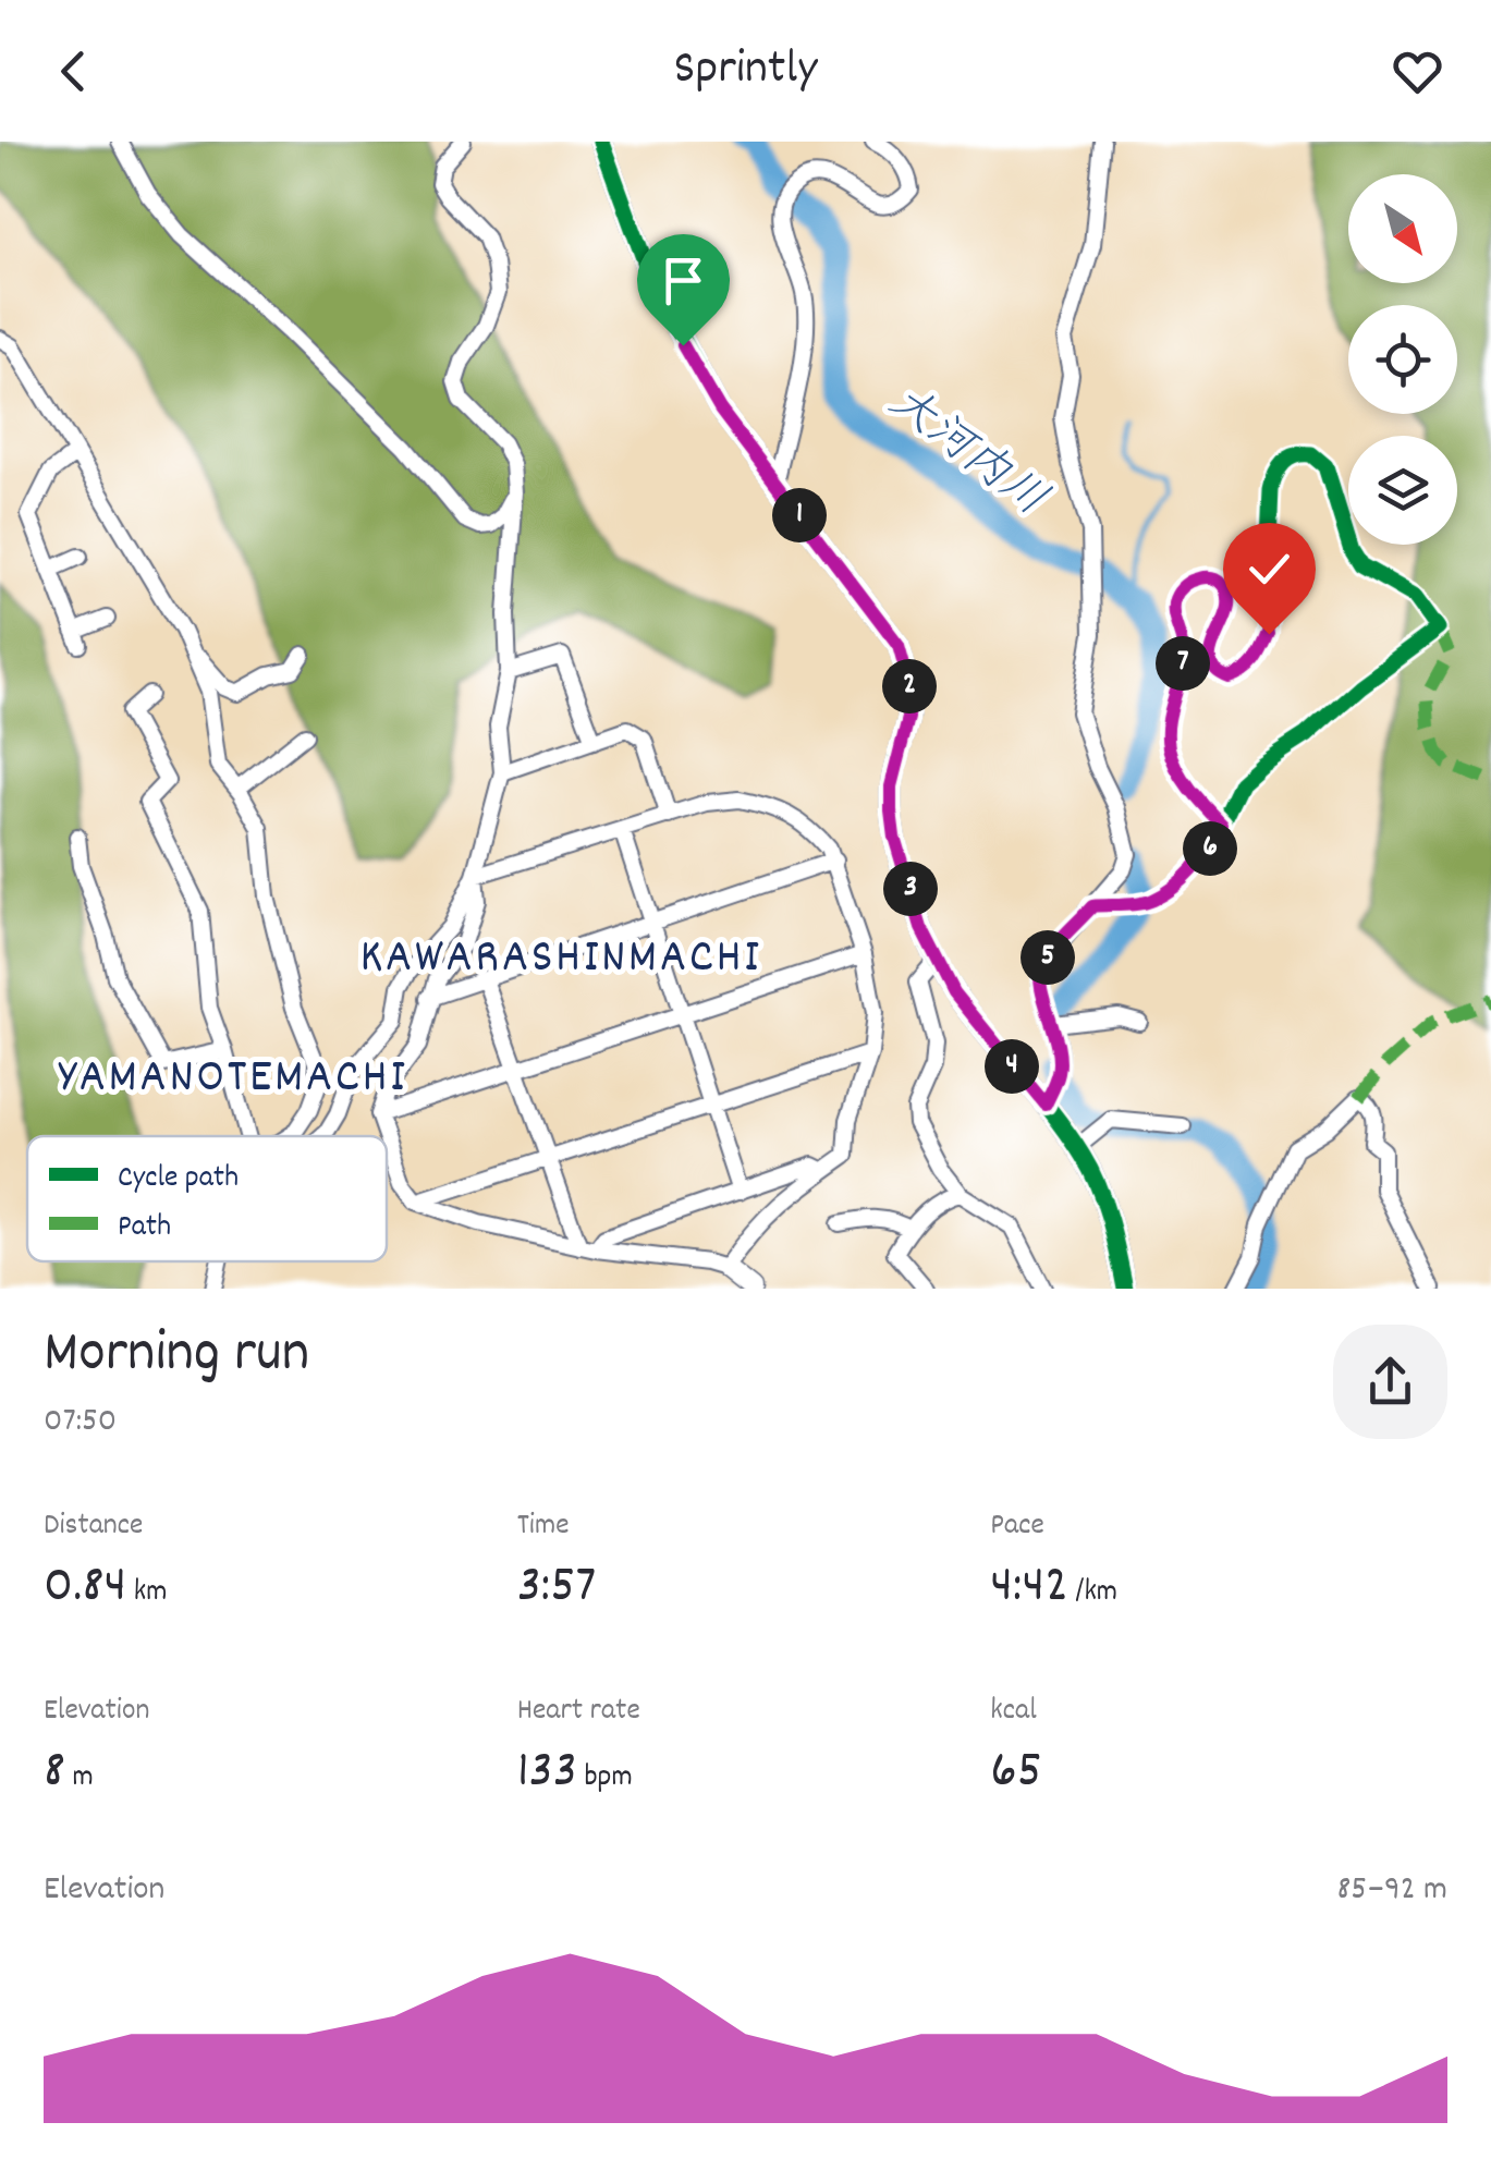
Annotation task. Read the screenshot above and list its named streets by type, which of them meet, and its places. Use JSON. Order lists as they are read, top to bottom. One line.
{"districts":["KAWARASHINMACHI","YAMANOTEMACHI"],"water":["大河内川"],"legend":["Cycle path","Path"],"north":"bottom right","page":{"header":"Sprintly","pins":["1","7","2","6","3","5","4"],"heading":["Morning run","07:50"],"stats":[["Distance","0.84 km"],["Time","3:57"],["Pace","4:42 /km"],["Elevation","8 m"],["Heart rate","133 bpm"],["kcal","65"]],"chart":["Elevation","85–92 m"]}}
